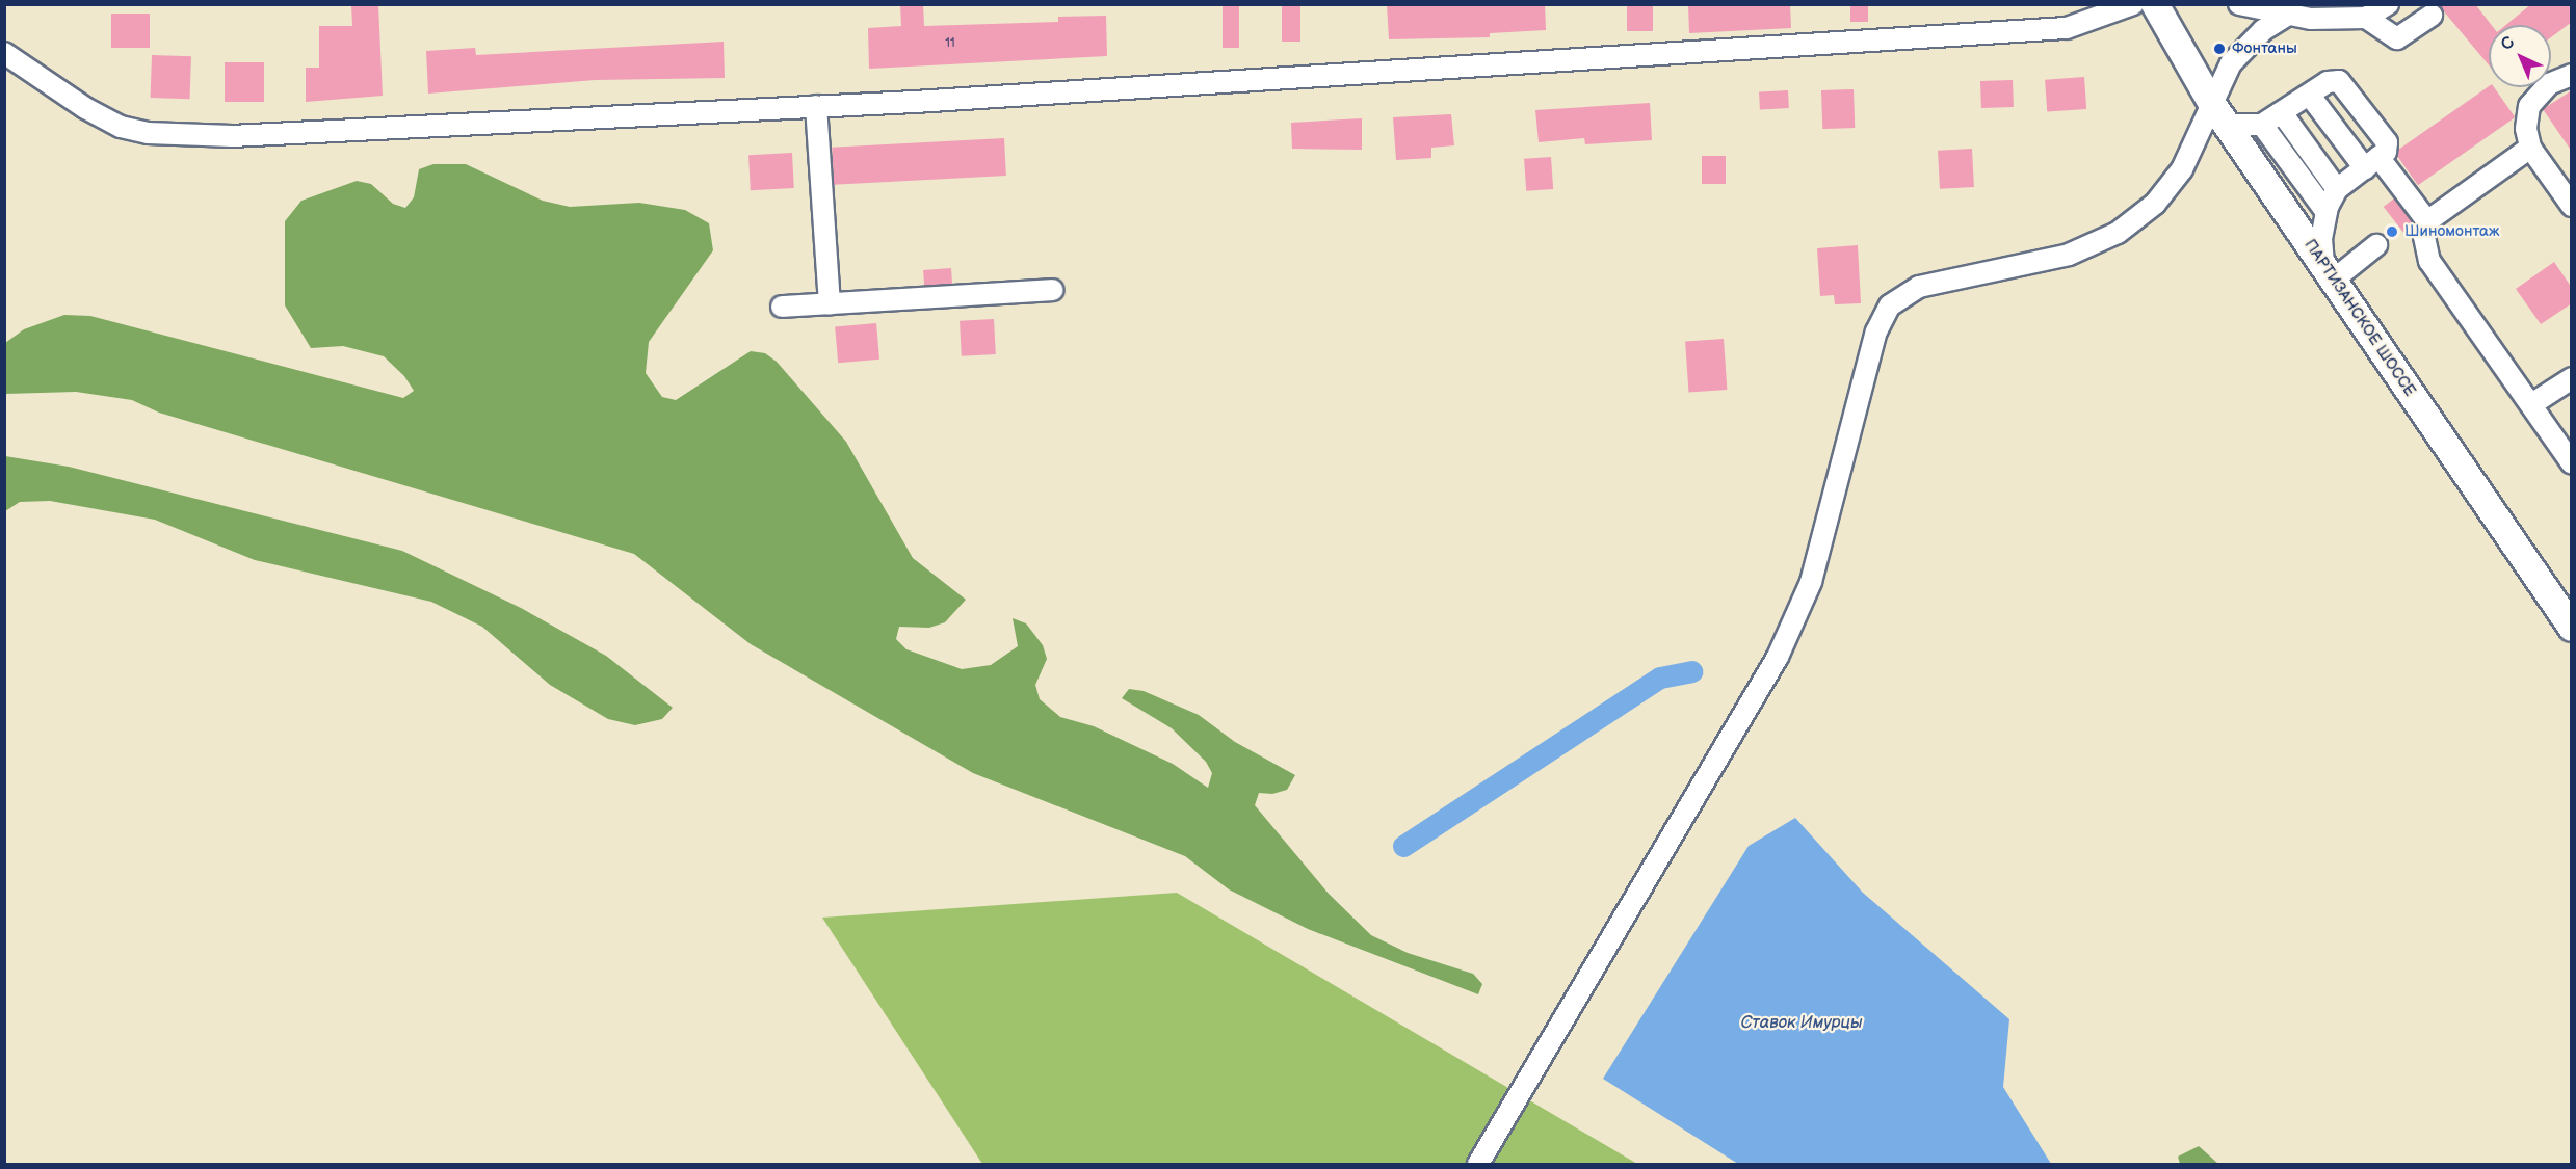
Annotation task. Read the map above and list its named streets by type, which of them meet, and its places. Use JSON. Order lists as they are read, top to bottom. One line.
{"streets":{"main road":["ПАРТИЗАНСКОЕ ШОССЕ"]},"water":["Ставок Имурцы"],"places":["Фонтаны","Шиномонтаж"],"house_numbers":["11"],"north":"top left"}
